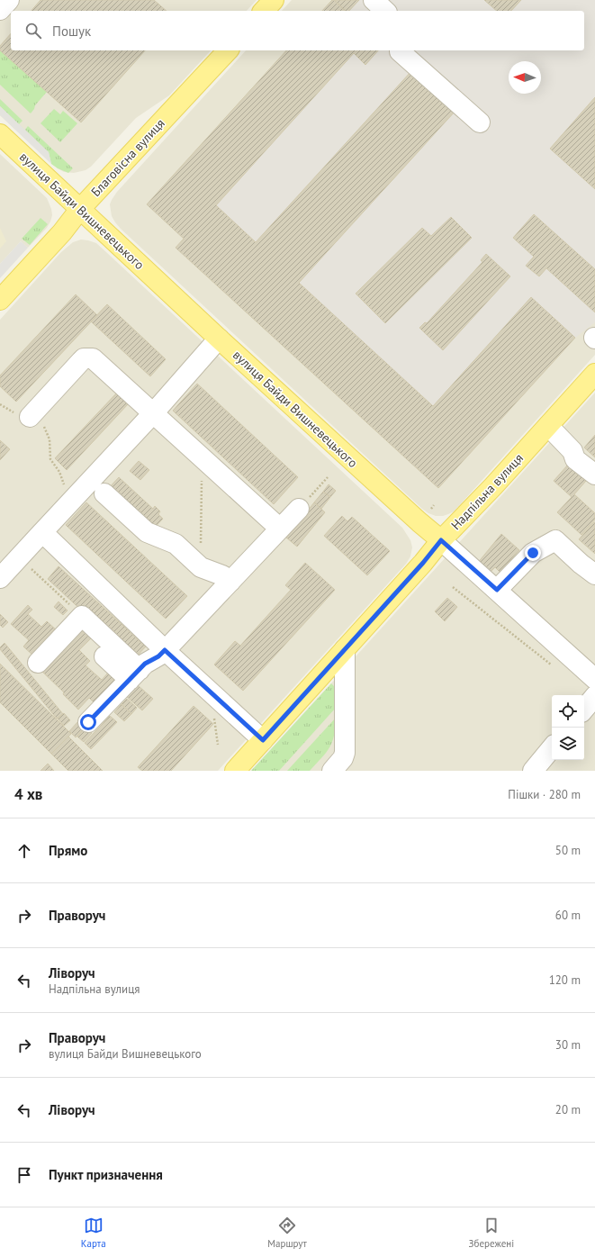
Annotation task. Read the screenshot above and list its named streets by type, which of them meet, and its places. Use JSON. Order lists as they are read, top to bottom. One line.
{"streets":{"main road":["Благовісна вулиця","вулиця Байди Вишневецького","Надпільна вулиця"]},"crossings":[["Благовісна вулиця","вулиця Байди Вишневецького"],["вулиця Байди Вишневецького","Надпільна вулиця"]],"north":"left","page":{"search":"Пошук","heading":["4 хв","Пішки · 280 m"],"list":[["Прямо","50 m"],["Праворуч","60 m"],["Ліворуч","Надпільна вулиця","120 m"],["Праворуч","вулиця Байди Вишневецького","30 m"],["Ліворуч","20 m"],"Пункт призначення"],"nav":["Карта","Маршрут","Збережені"]}}
